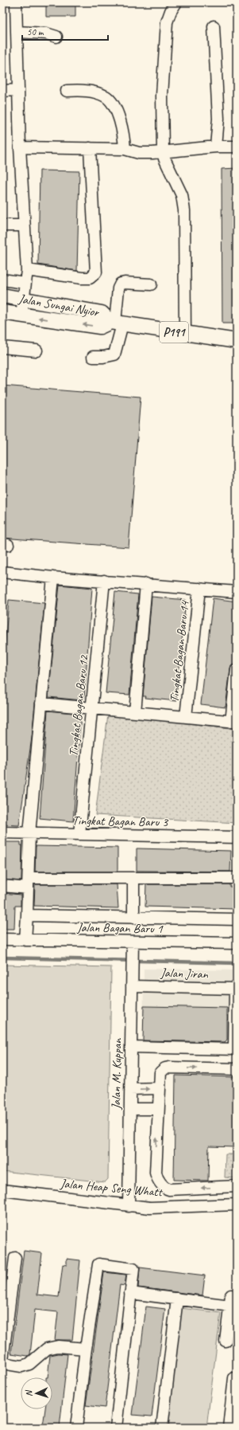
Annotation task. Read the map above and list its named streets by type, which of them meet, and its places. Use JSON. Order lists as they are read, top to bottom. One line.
{"streets":{"main road":["Jalan Sungai Nyior","P191"],"street":["Tingkat Bagan Baru 14","Tingkat Bagan Baru 12","Tingkat Bagan Baru 3","Jalan Bagan Baru 1","Jalan Jiran","Jalan M. Kuppan","Jalan Heap Seng Whatt"]},"crossings":[["Tingkat Bagan Baru 12","Tingkat Bagan Baru 3"],["Jalan Bagan Baru 1","Jalan M. Kuppan"],["Jalan Jiran","Jalan M. Kuppan"],["Jalan M. Kuppan","Jalan Heap Seng Whatt"]],"scale_bar":"50 m","north":"left"}
